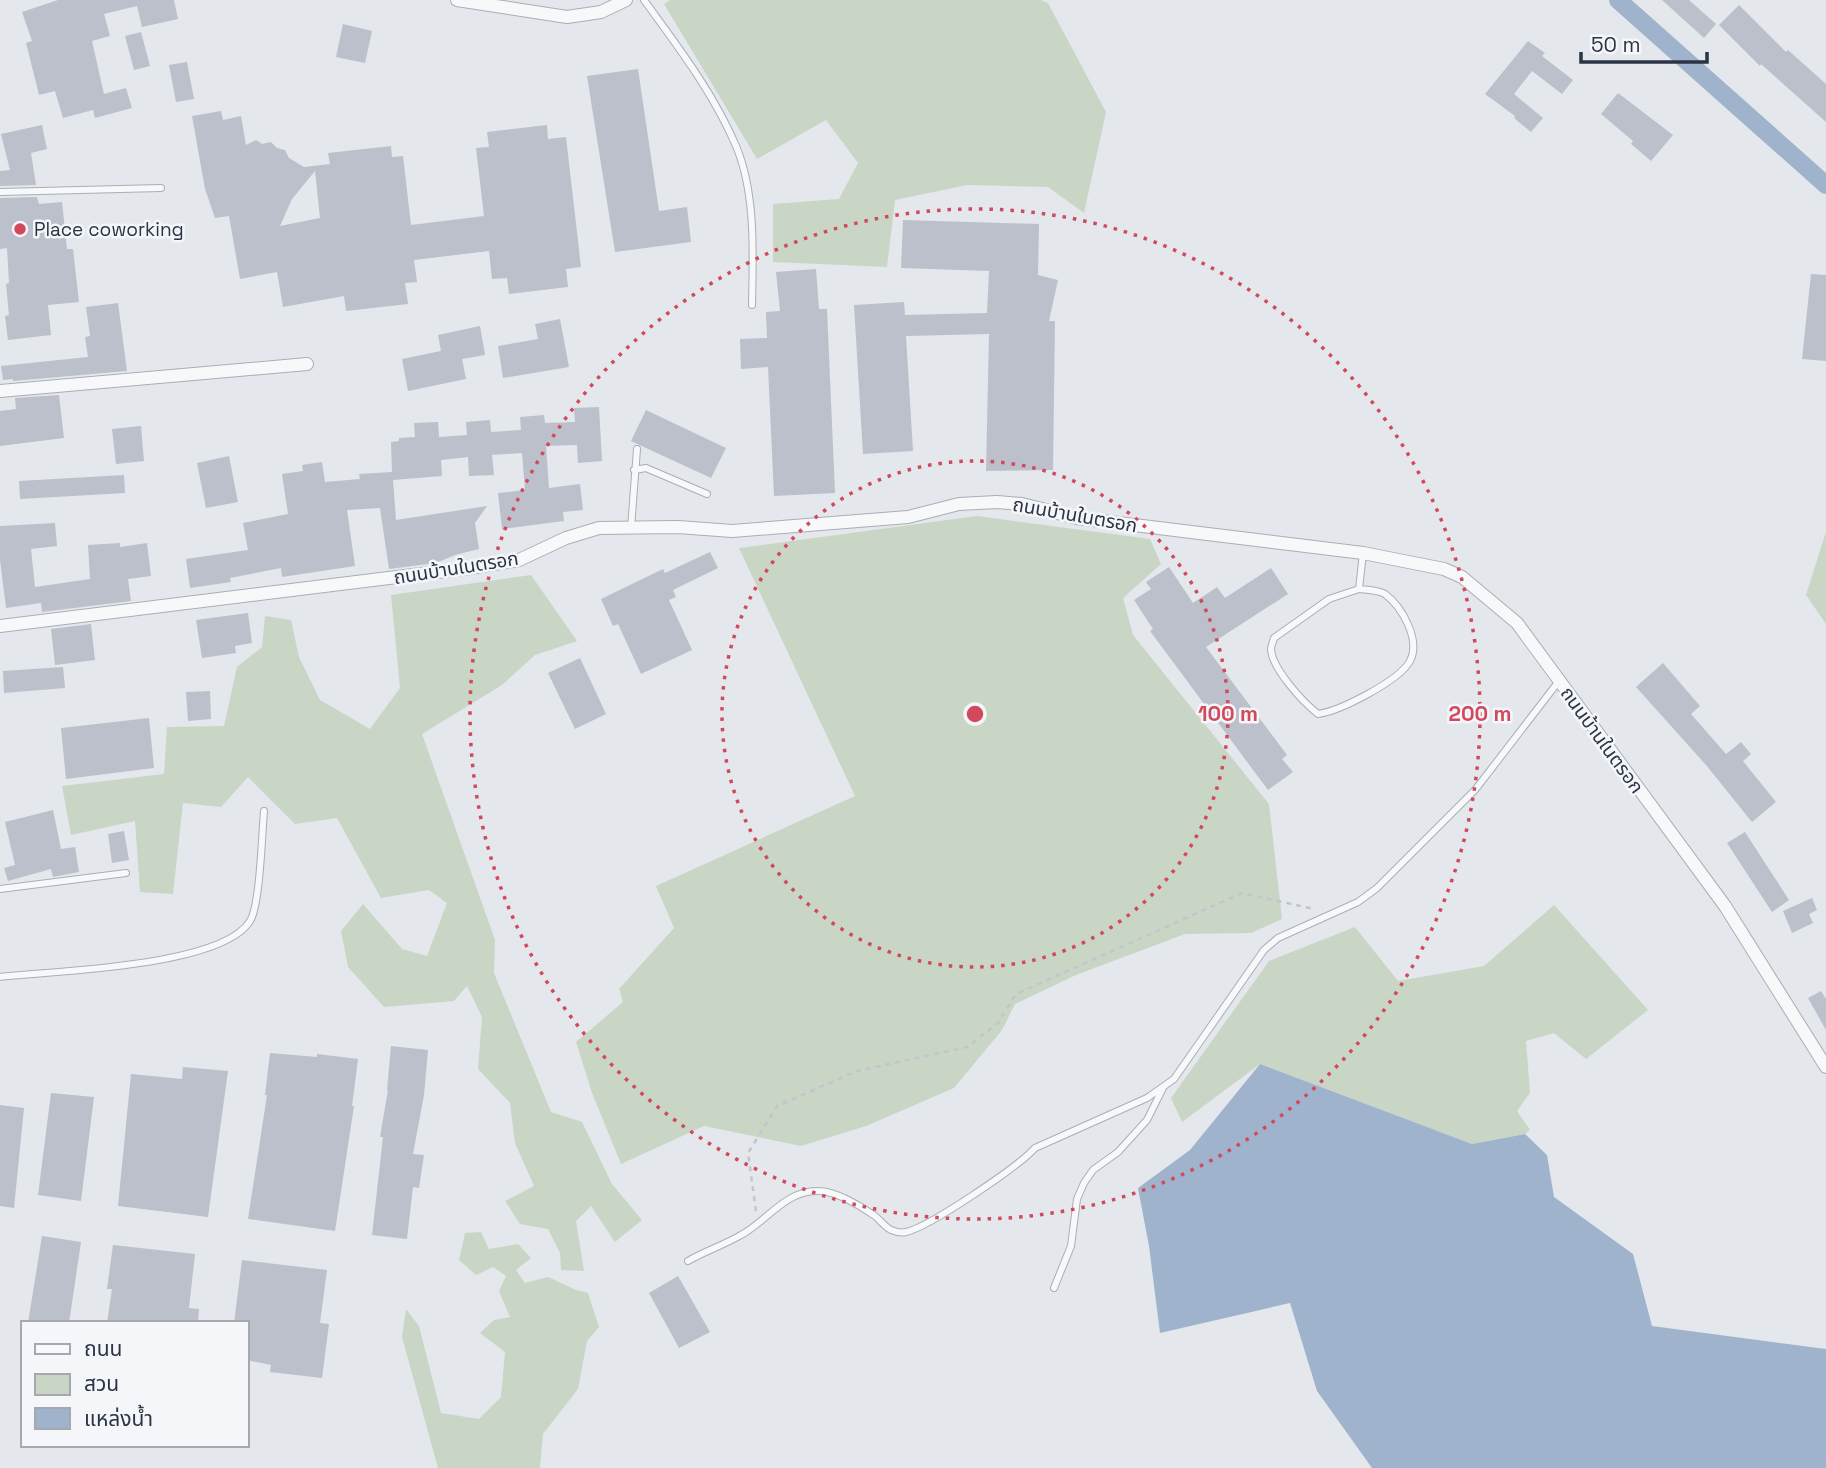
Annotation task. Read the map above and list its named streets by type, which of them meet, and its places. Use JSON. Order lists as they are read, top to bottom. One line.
{"streets":{"street":["ถนนบ้านในตรอก"]},"places":["Place coworking"],"legend":["ถนน","สวน","แหล่งน้ำ"],"scale_bar":"50 m","rings":["100 m","200 m"]}
